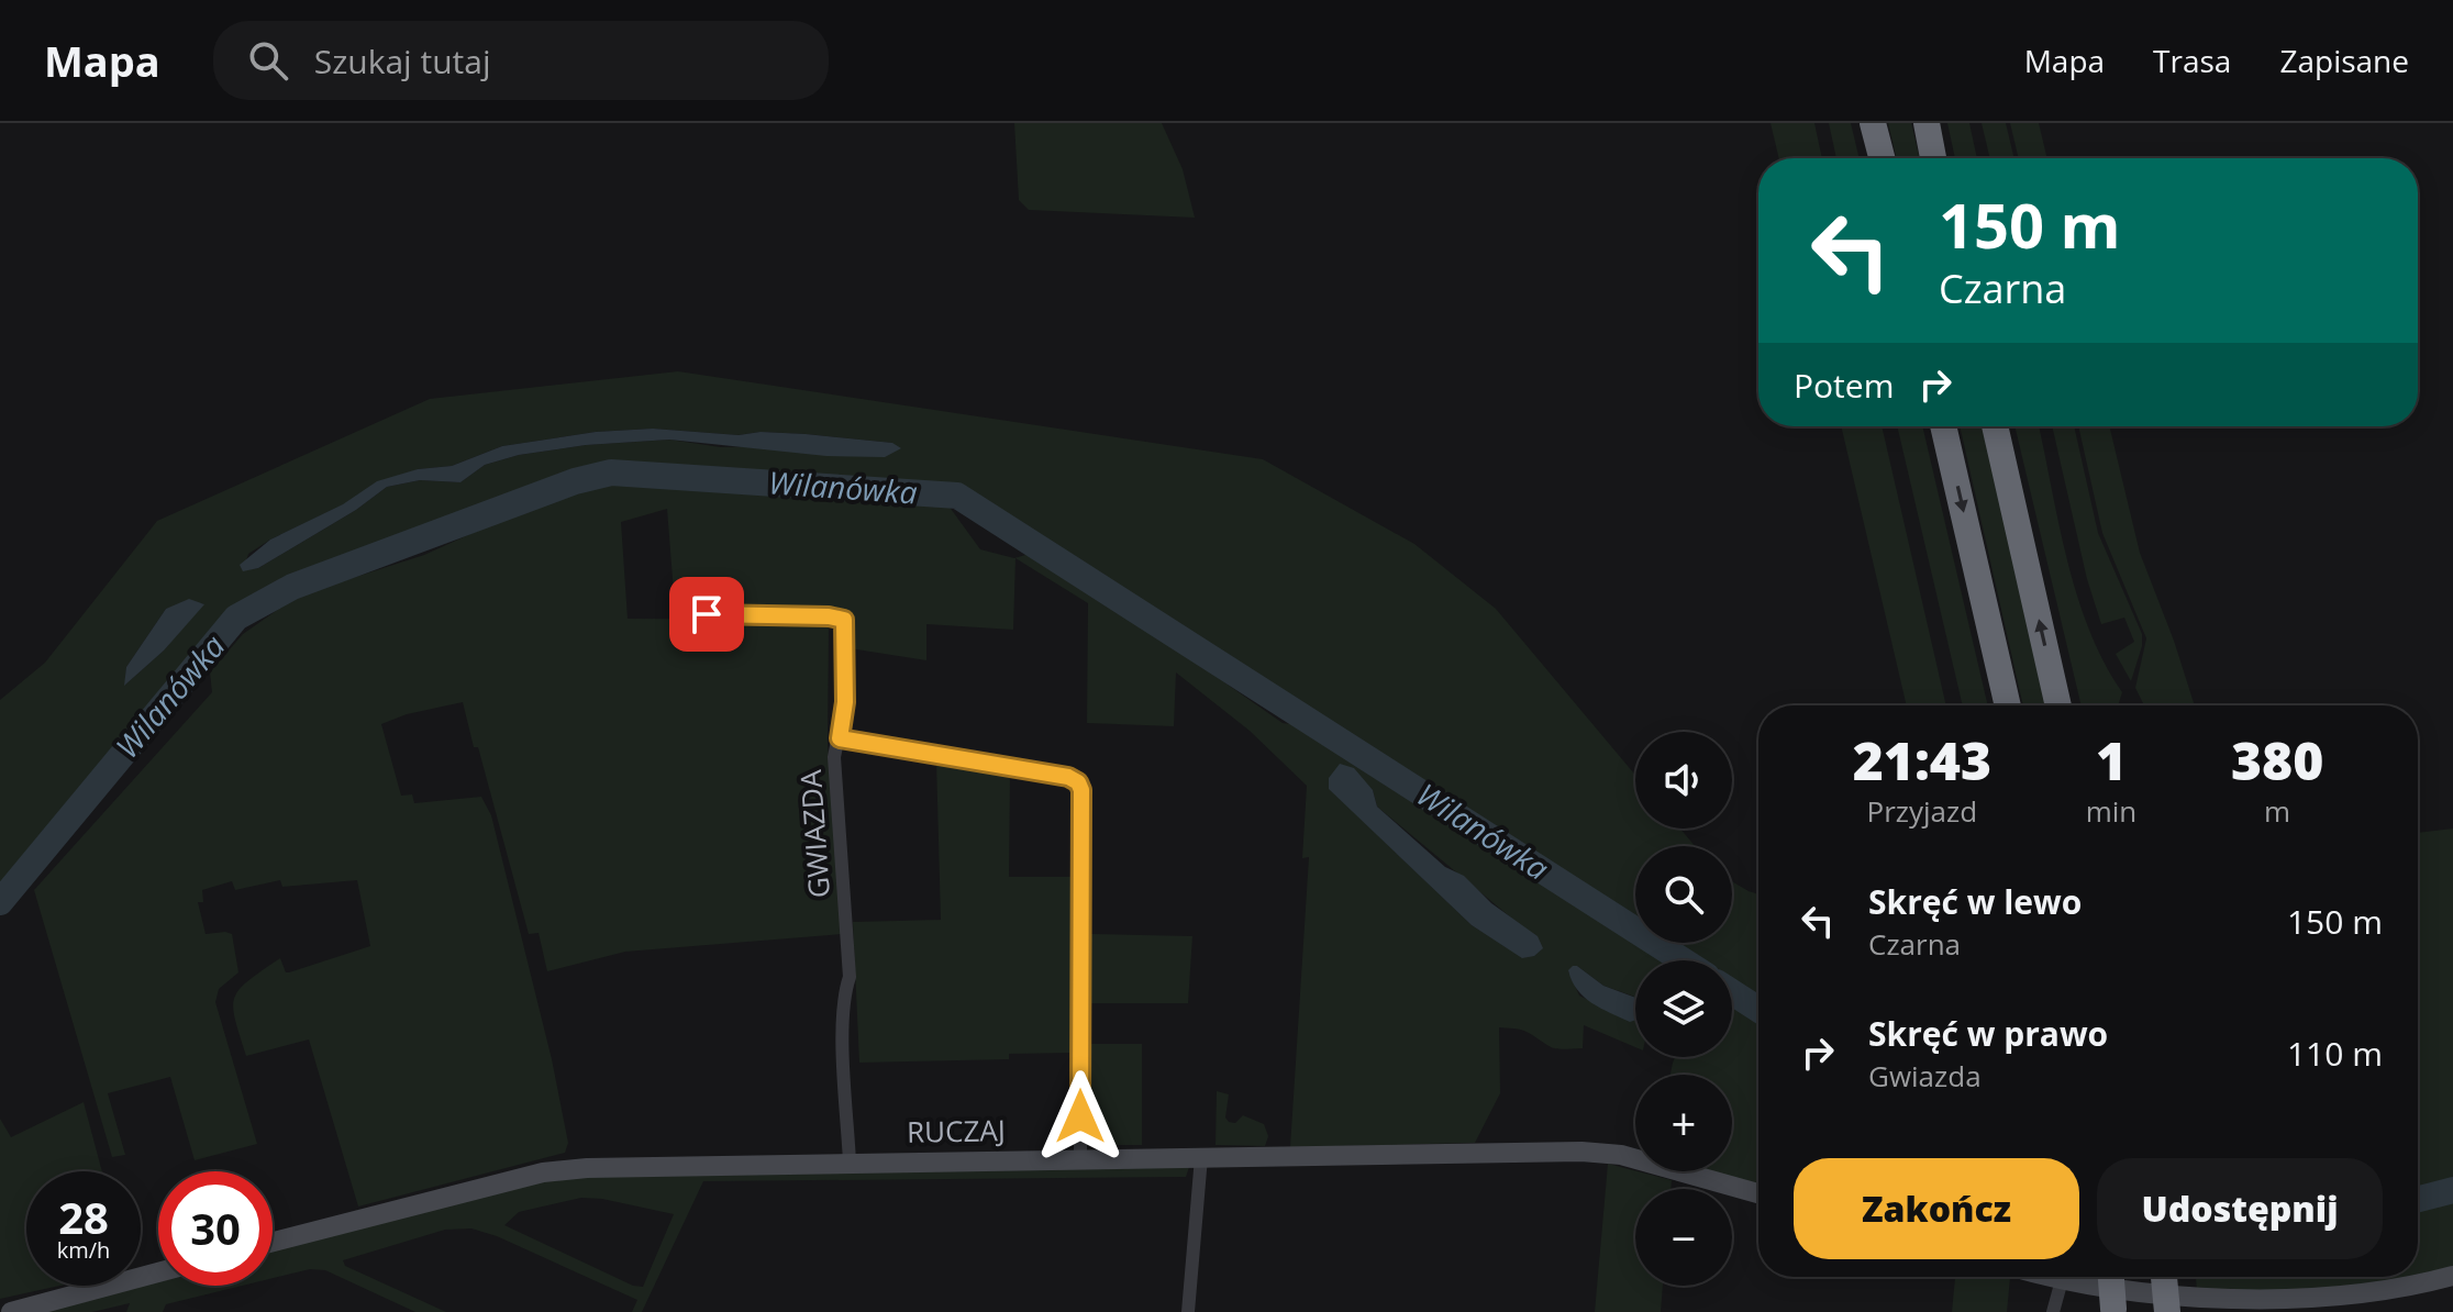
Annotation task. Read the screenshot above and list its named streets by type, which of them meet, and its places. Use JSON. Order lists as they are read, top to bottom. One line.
{"streets":{"street":["GWIAZDA","RUCZAJ"]},"crossings":[["GWIAZDA","RUCZAJ"]],"water":["Wilanówka"],"page":{"header":"Mapa","search":"Szukaj tutaj","nav":["Mapa","Trasa","Zapisane"],"turn":["150 m","Czarna"],"then":"Potem","eta":["21:43","Przyjazd","1","min","380","m"],"map_buttons":["+","−"],"list":[{"name":"Skręć w lewo","note":"Czarna","value":"150 m"},{"name":"Skręć w prawo","note":"Gwiazda","value":"110 m"}],"buttons":["Zakończ","Udostępnij"],"speed":"28 km/h","limit":"30"}}
